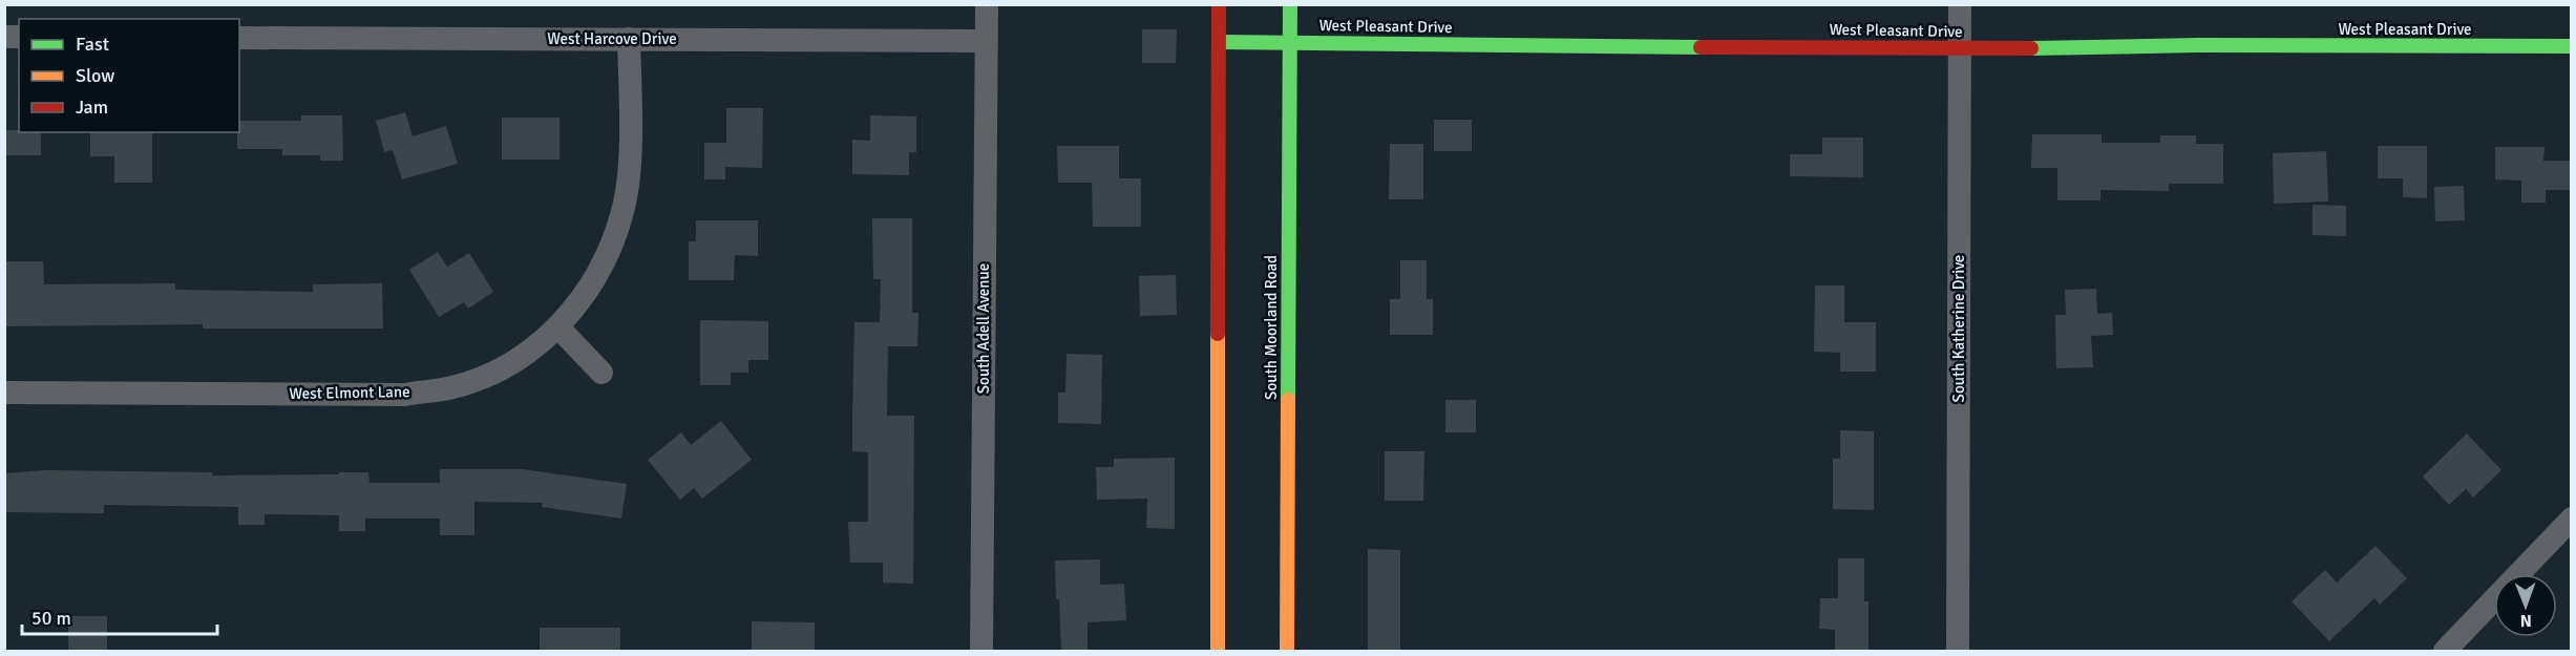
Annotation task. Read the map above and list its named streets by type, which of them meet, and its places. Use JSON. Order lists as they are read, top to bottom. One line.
{"streets":{"street":["West Pleasant Drive","West Harcove Drive","South Moorland Road","South Adell Avenue","South Katherine Drive","West Elmont Lane"]},"crossings":[["West Pleasant Drive","South Moorland Road"],["West Pleasant Drive","South Katherine Drive"],["West Harcove Drive","South Adell Avenue"],["West Harcove Drive","West Elmont Lane"]],"legend":["Fast","Slow","Jam"],"scale_bar":"50 m","north":"bottom"}
